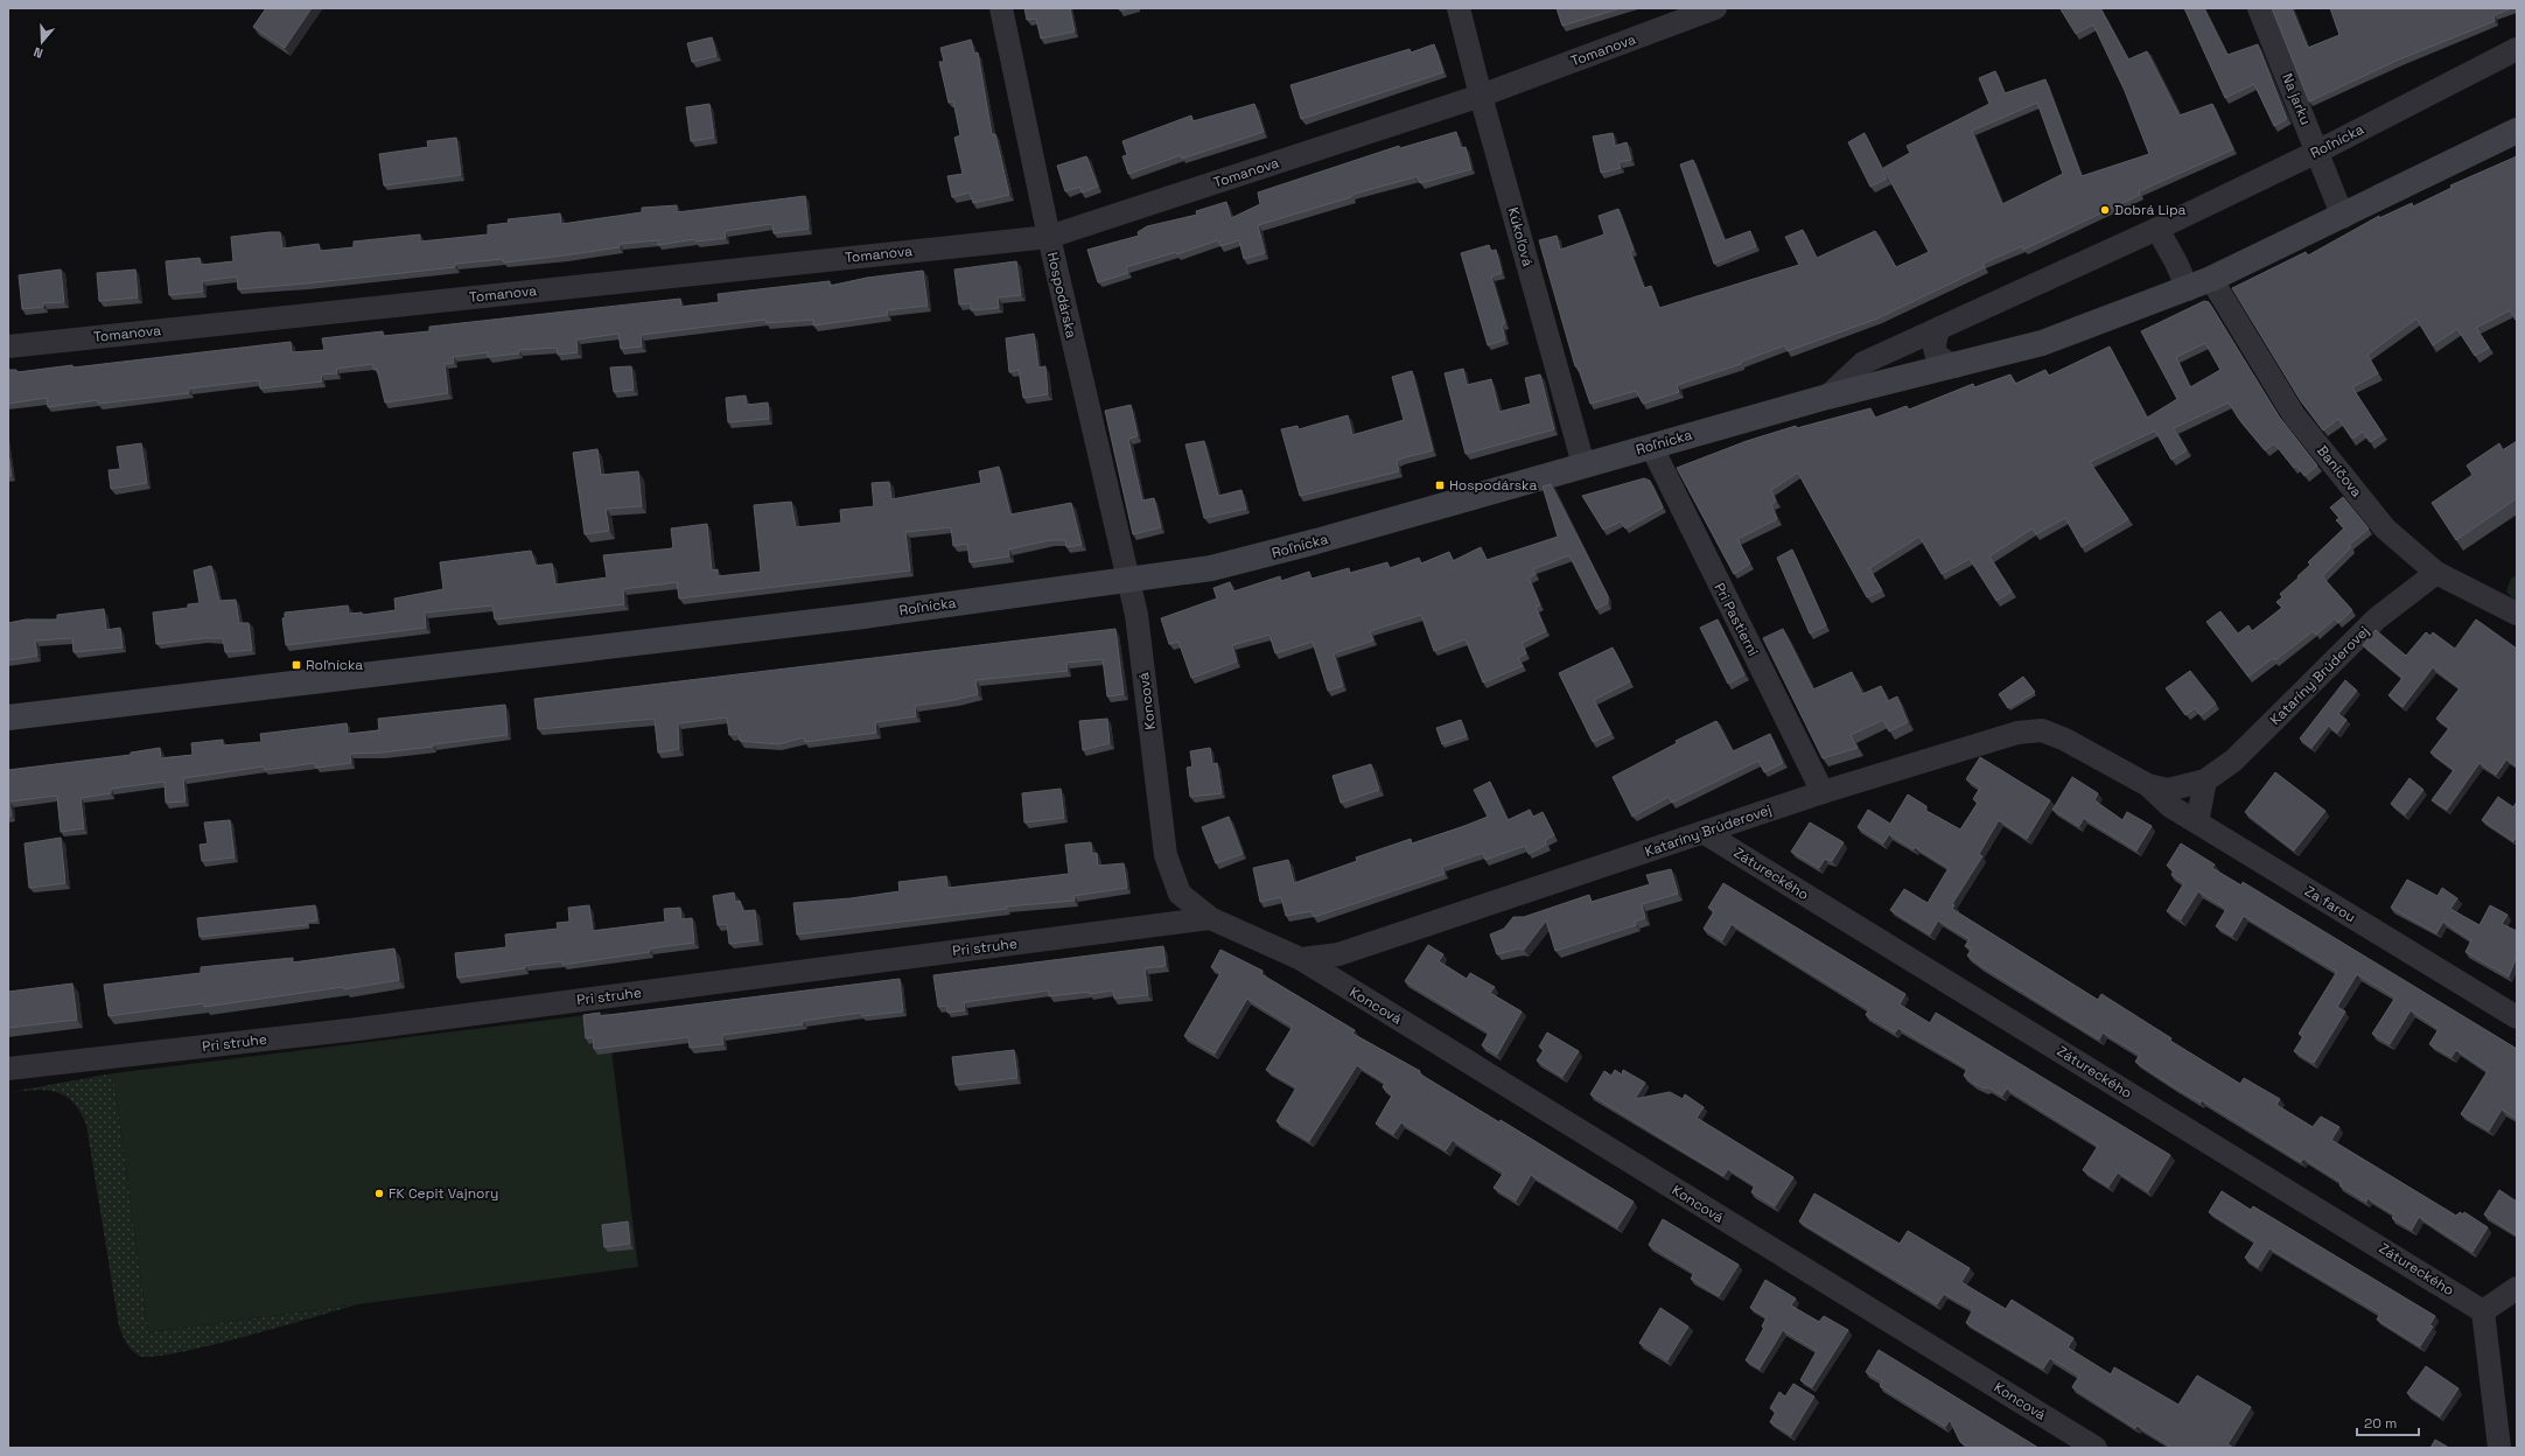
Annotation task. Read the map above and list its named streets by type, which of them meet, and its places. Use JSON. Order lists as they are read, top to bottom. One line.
{"streets":{"street":["Tomanova","Na jarku","Roľnícka","Kúkoľová","Hospodárska","Baničova","Pri Pastierni","Kataríny Brúderovej","Koncová","Zátureckého","Za farou","Pri struhe"]},"crossings":[["Tomanova","Kúkoľová"],["Tomanova","Hospodárska"],["Na jarku","Roľnícka"],["Roľnícka","Kúkoľová"],["Roľnícka","Hospodárska"],["Roľnícka","Baničova"],["Roľnícka","Pri Pastierni"],["Roľnícka","Koncová"],["Hospodárska","Koncová"],["Baničova","Kataríny Brúderovej"],["Pri Pastierni","Kataríny Brúderovej"],["Kataríny Brúderovej","Koncová"],["Kataríny Brúderovej","Zátureckého"],["Kataríny Brúderovej","Za farou"],["Koncová","Pri struhe"]],"places":{"other":["Dobrá Lipa","FK Cepit Vajnory"],"transit":["Hospodárska","Roľnícka"]},"scale_bar":"20 m","north":"bottom"}
